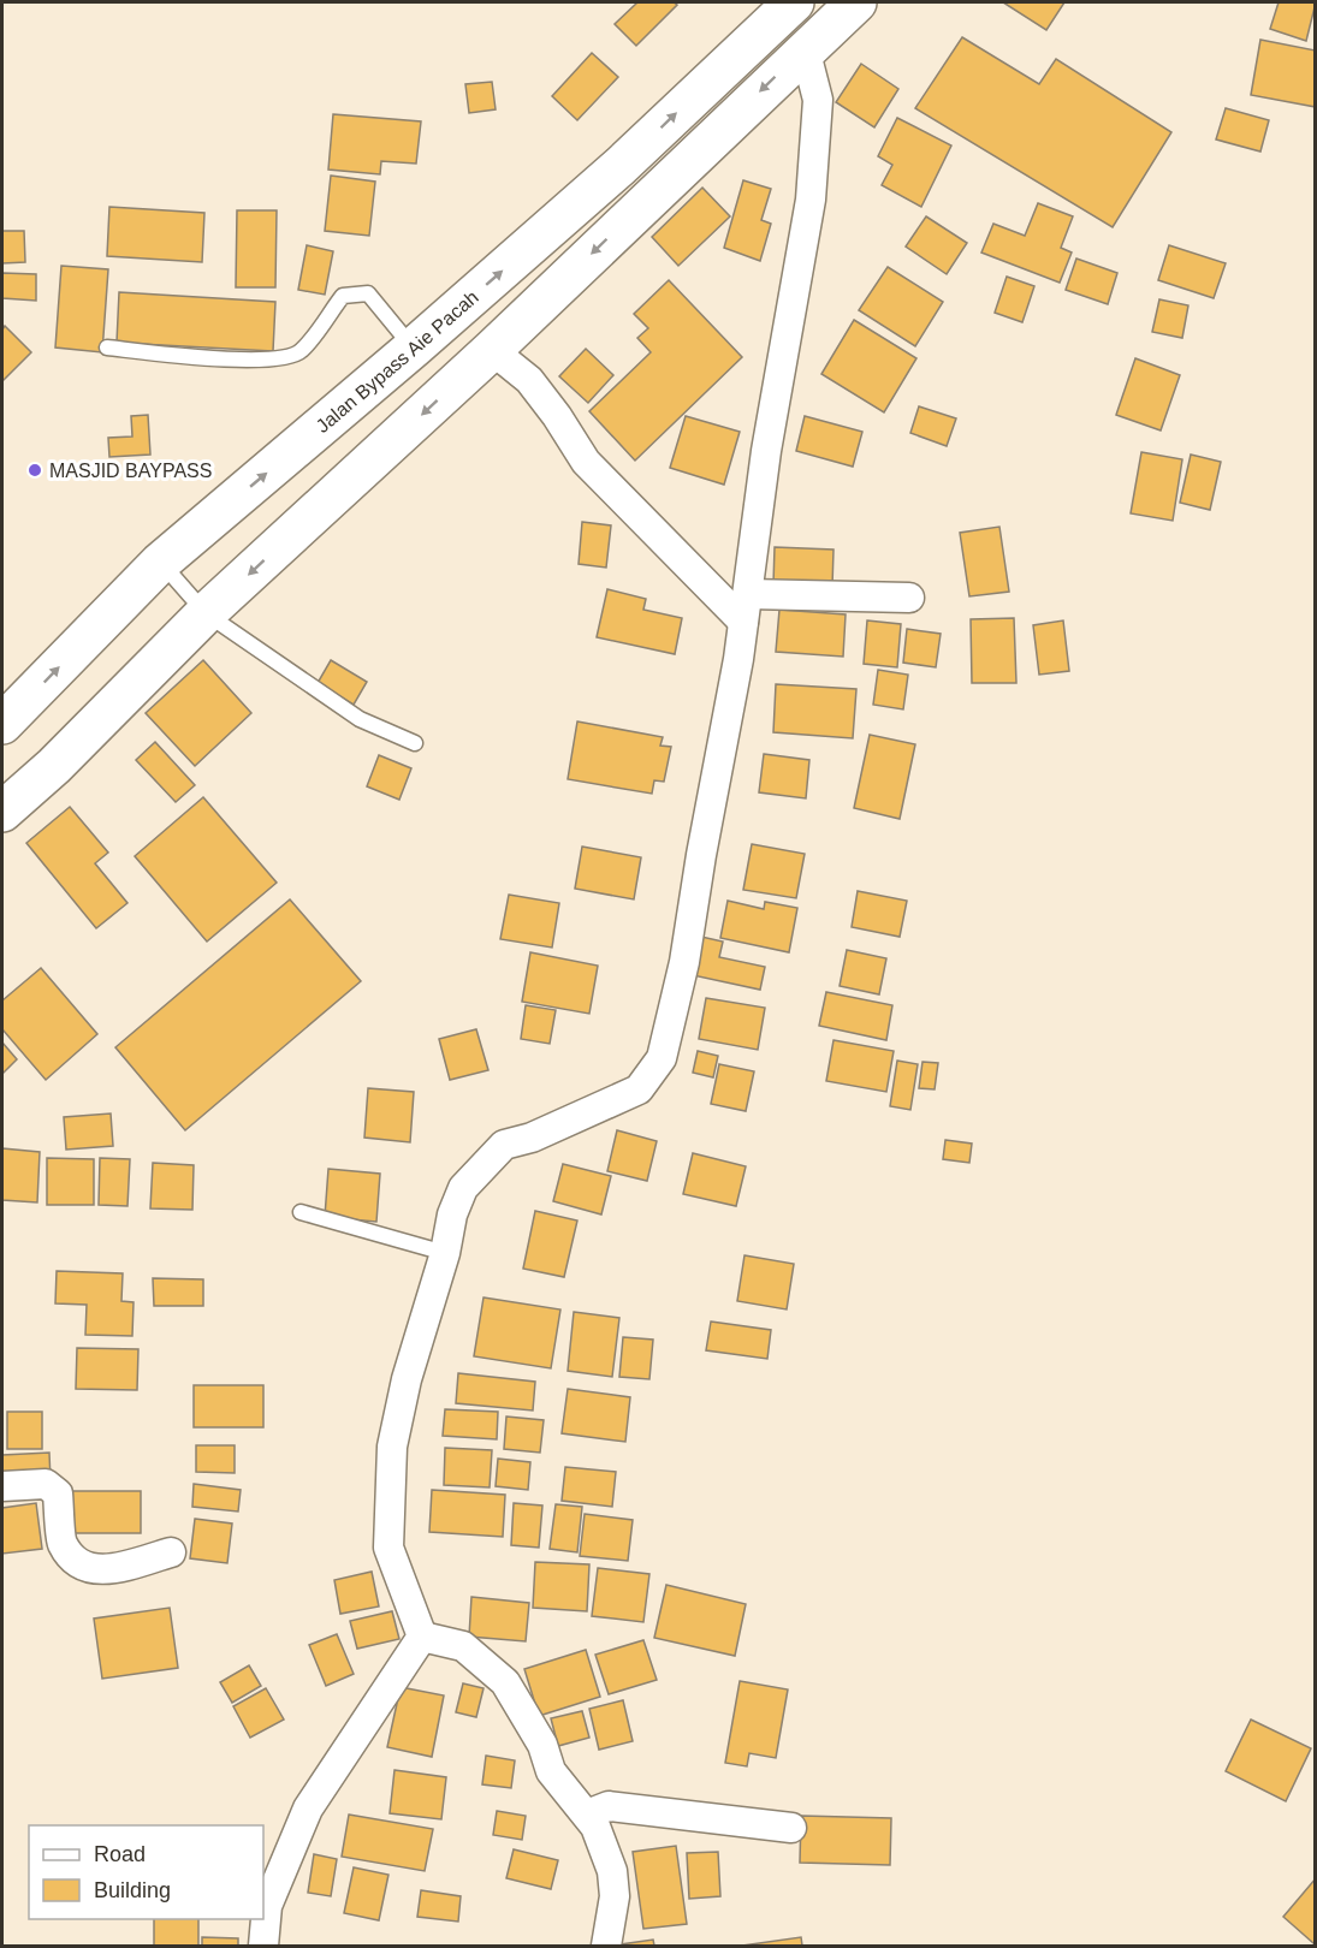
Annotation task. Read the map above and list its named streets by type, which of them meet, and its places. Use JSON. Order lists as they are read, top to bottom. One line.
{"streets":{"highway":["Jalan Bypass Aie Pacah"]},"places":["MASJID BAYPASS"],"legend":["Road","Building"]}
